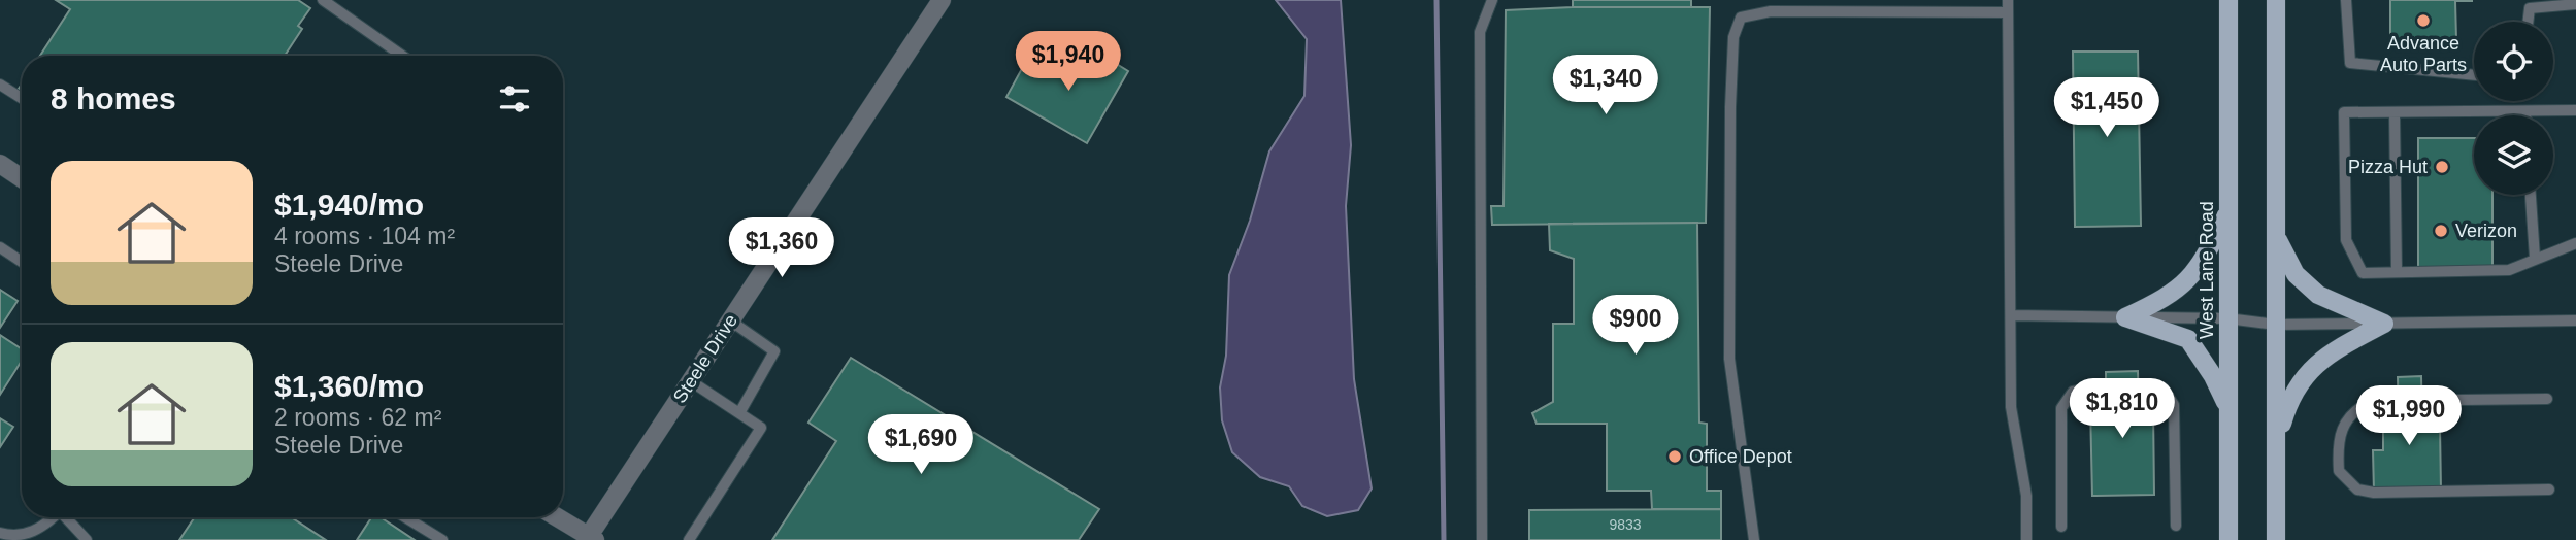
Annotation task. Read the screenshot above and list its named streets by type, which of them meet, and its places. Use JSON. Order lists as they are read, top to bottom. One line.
{"streets":{"main road":["West Lane Road"],"street":["Steele Drive"]},"places":["Advance Auto Parts","Pizza Hut","Verizon","Office Depot"],"house_numbers":["9833"],"page":{"price":["$1,940","$1,340","$1,450","$1,360","$900","$1,810","$1,990","$1,690"],"heading":"8 homes","list":[{"name":"$1,940/mo","note":"4 rooms · 104 m² · Steele Drive"},{"name":"$1,360/mo","note":"2 rooms · 62 m² · Steele Drive"}]}}
